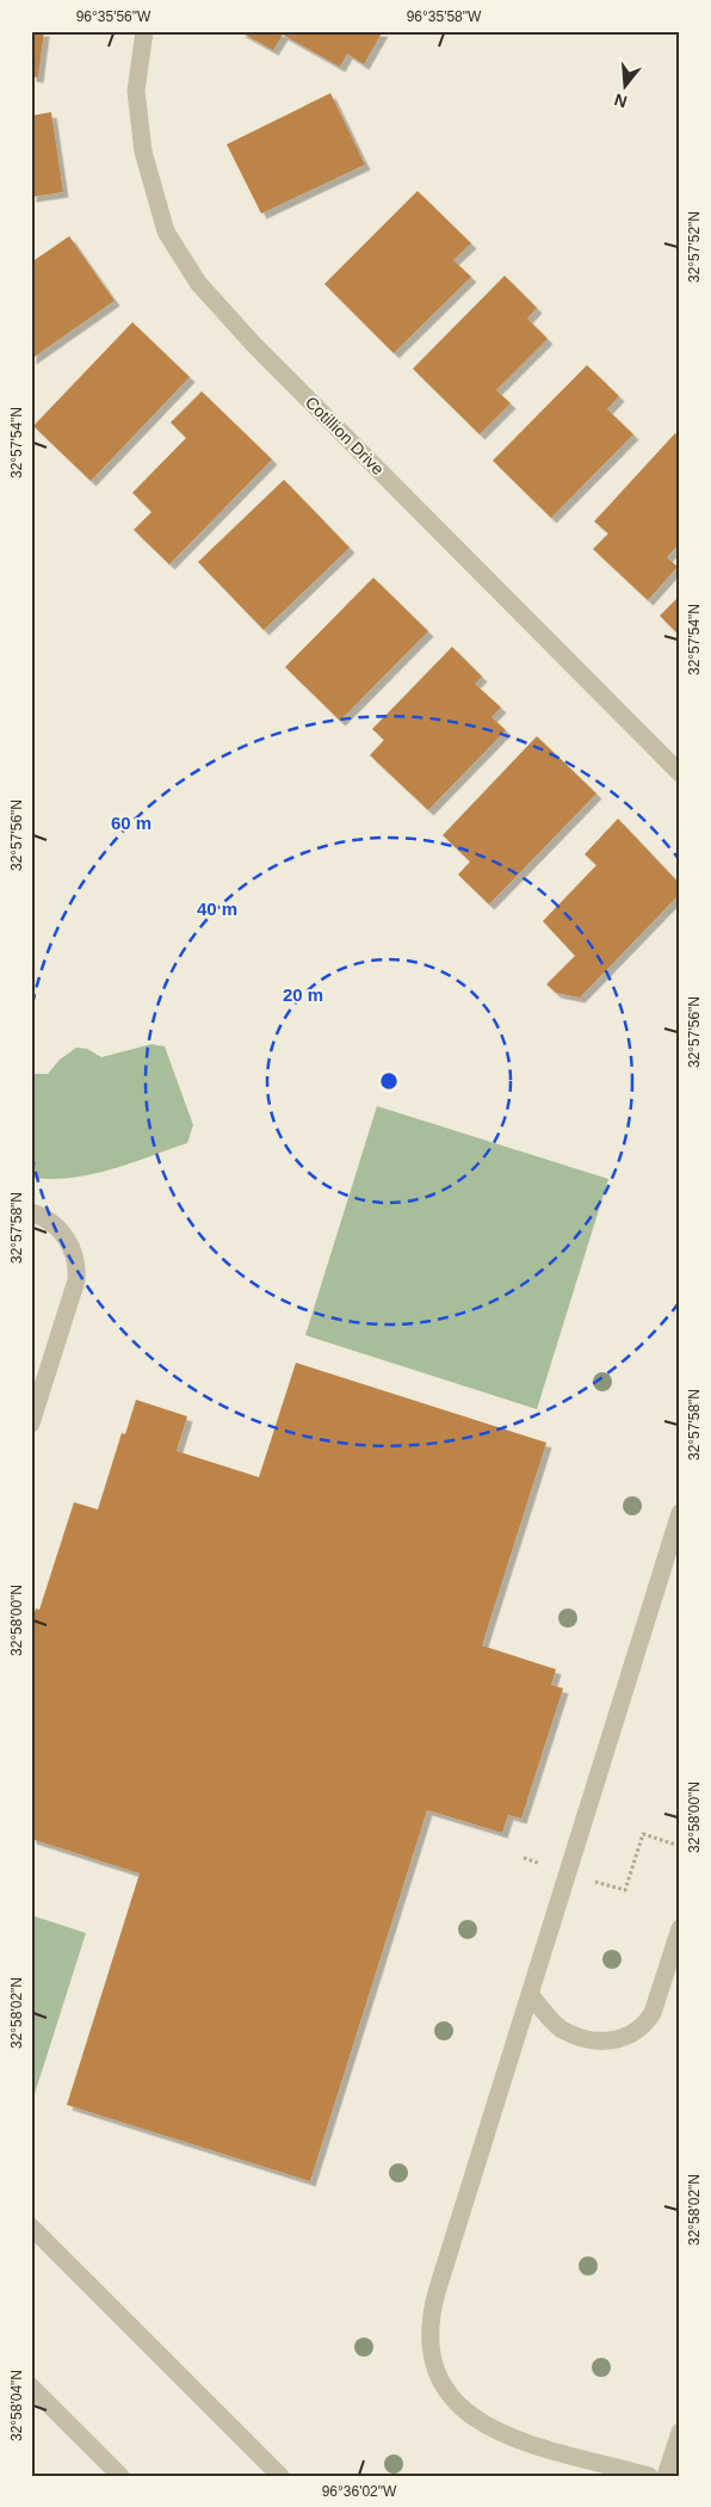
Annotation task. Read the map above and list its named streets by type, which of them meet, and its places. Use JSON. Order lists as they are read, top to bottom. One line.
{"streets":{"street":["Cotillion Drive"]},"north":"bottom","coordinates":["96°35'56\"W","96°35'58\"W","32°57'52\"N","32°57'54\"N","32°57'56\"N","32°57'58\"N","32°58'00\"N","32°58'02\"N","32°58'04\"N","96°36'02\"W"],"rings":["60 m","40 m","20 m"]}
